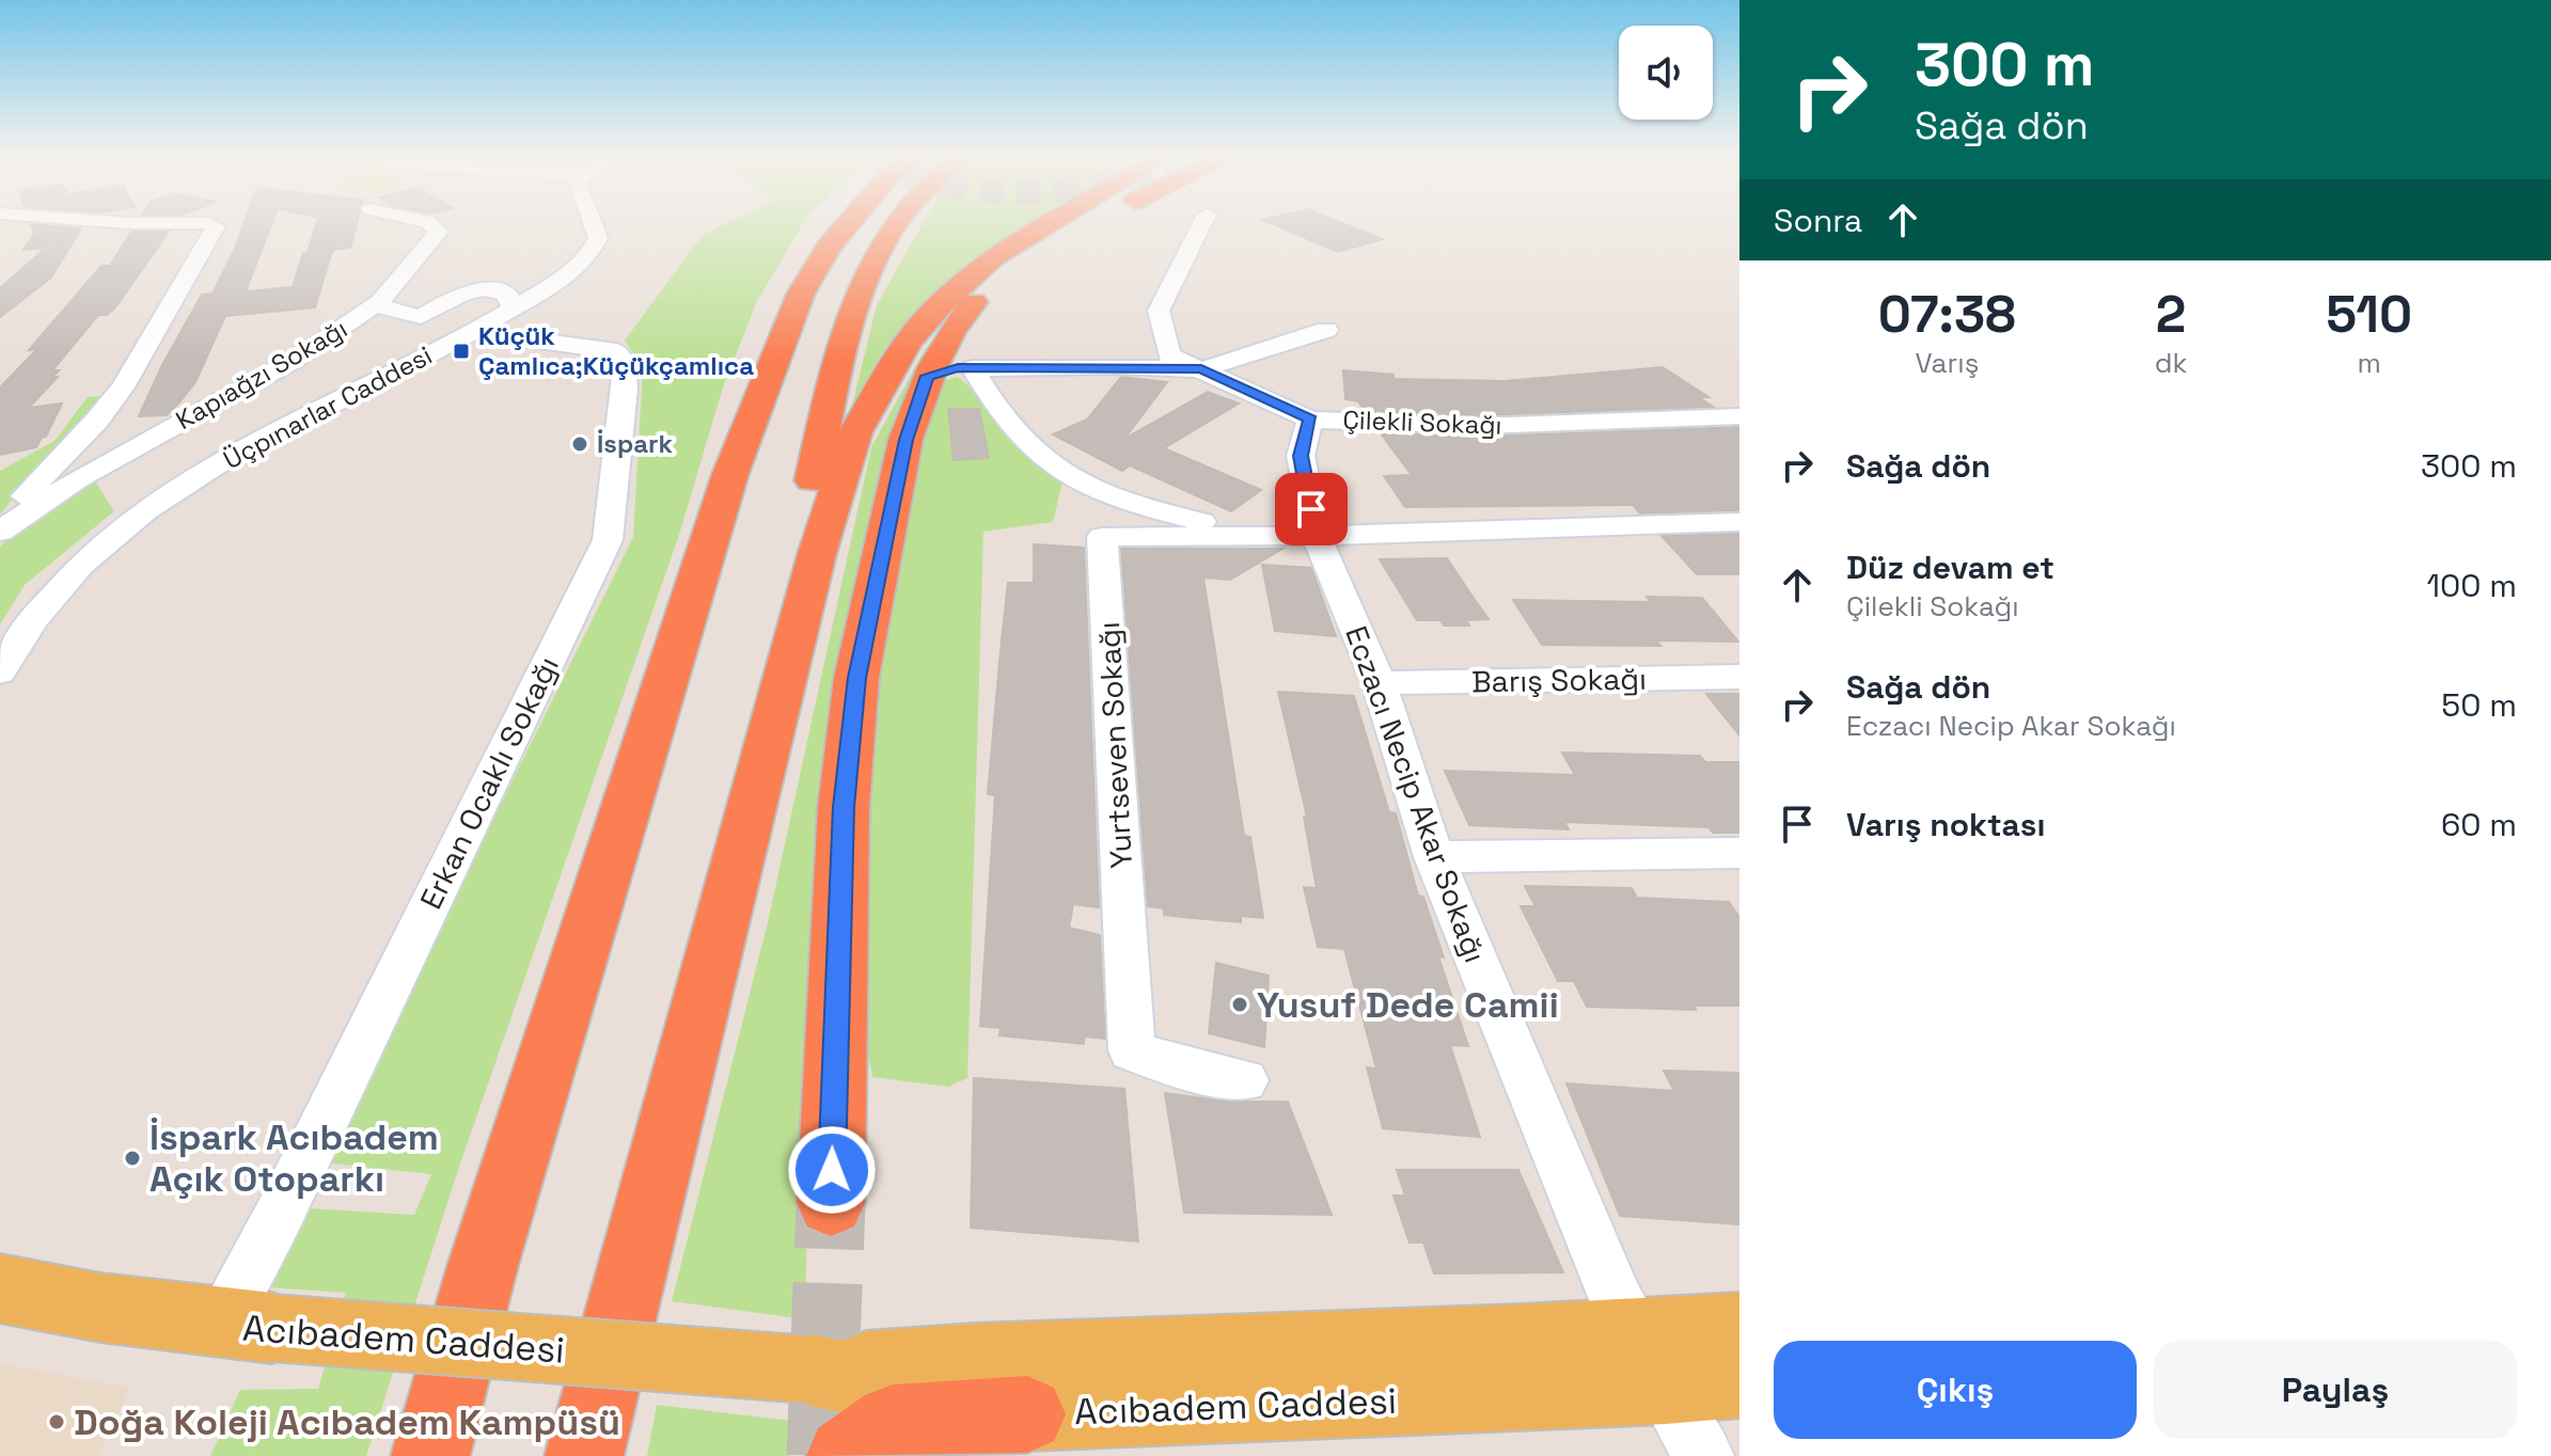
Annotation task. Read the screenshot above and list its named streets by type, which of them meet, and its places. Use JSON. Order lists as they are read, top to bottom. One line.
{"streets":{"main road":["Acıbadem Caddesi"],"street":["Kapıağzı Sokağı","Üçpınarlar Caddesi","Çilekli Sokağı","Barış Sokağı","Yurtseven Sokağı","Erkan Ocaklı Sokağı","Eczacı Necip Akar Sokağı"]},"crossings":[["Üçpınarlar Caddesi","Erkan Ocaklı Sokağı"],["Çilekli Sokağı","Eczacı Necip Akar Sokağı"],["Barış Sokağı","Eczacı Necip Akar Sokağı"],["Yurtseven Sokağı","Eczacı Necip Akar Sokağı"],["Erkan Ocaklı Sokağı","Acıbadem Caddesi"],["Eczacı Necip Akar Sokağı","Acıbadem Caddesi"]],"places":{"transit":["Küçük Çamlıca;Küçükçamlıca"],"other":["İspark","Yusuf Dede Camii","İspark Acıbadem Açık Otoparkı","Doğa Koleji Acıbadem Kampüsü"]},"page":{"turn":["300 m","Sağa dön"],"then":"Sonra","eta":["07:38","Varış","2","dk","510","m"],"list":[{"name":"Sağa dön","value":"300 m"},{"name":"Düz devam et","note":"Çilekli Sokağı","value":"100 m"},{"name":"Sağa dön","note":"Eczacı Necip Akar Sokağı","value":"50 m"},{"name":"Varış noktası","value":"60 m"}],"buttons":["Çıkış","Paylaş"]}}
